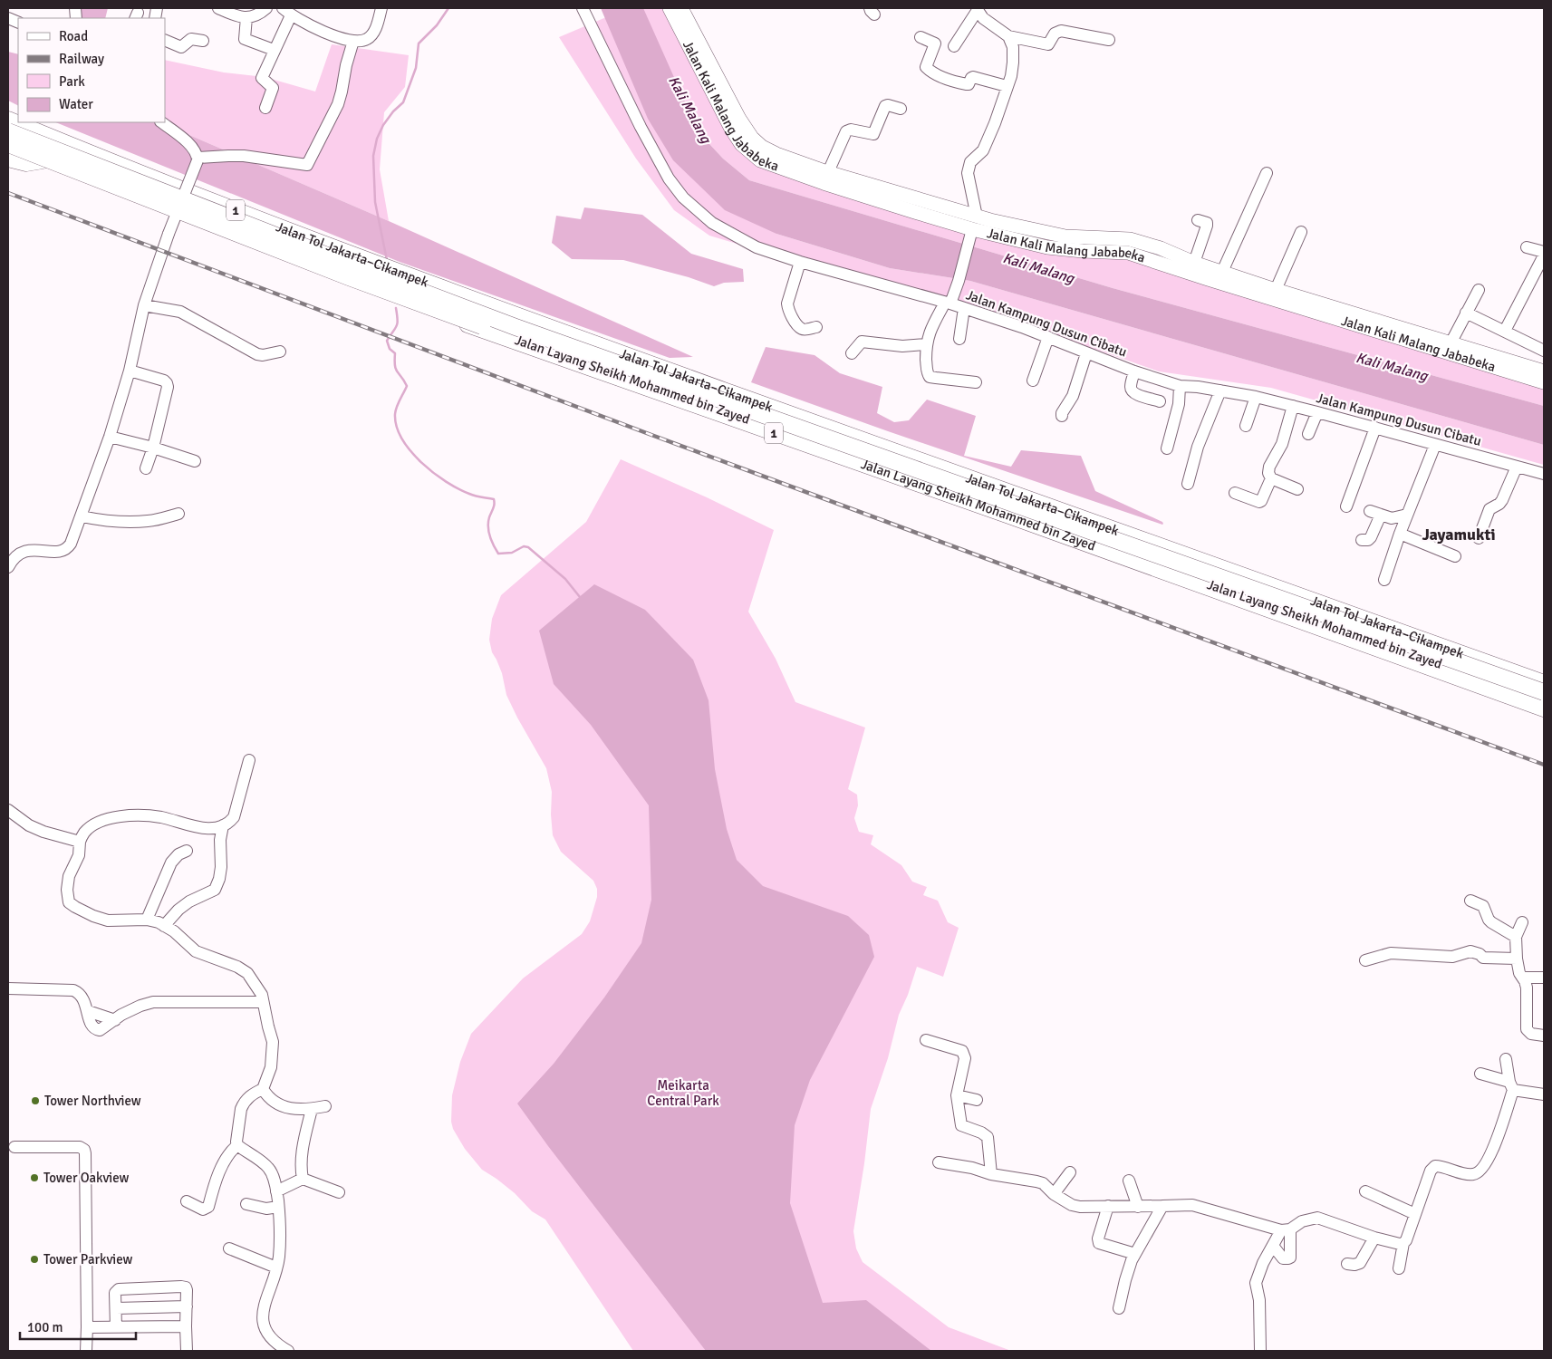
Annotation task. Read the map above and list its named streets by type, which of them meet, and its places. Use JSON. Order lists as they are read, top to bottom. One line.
{"streets":{"highway":["1","Jalan Tol Jakarta–Cikampek","Jalan Layang Sheikh Mohammed bin Zayed"],"main road":["Jalan Kali Malang Jababeka"],"street":["Jalan Kampung Dusun Cibatu"]},"crossings":[["Jalan Tol Jakarta–Cikampek","Jalan Layang Sheikh Mohammed bin Zayed"]],"districts":["Jayamukti"],"water":["Kali Malang"],"parks":["Meikarta Central Park"],"places":["Tower Northview","Tower Oakview","Tower Parkview"],"legend":["Road","Railway","Park","Water"],"scale_bar":"100 m"}
